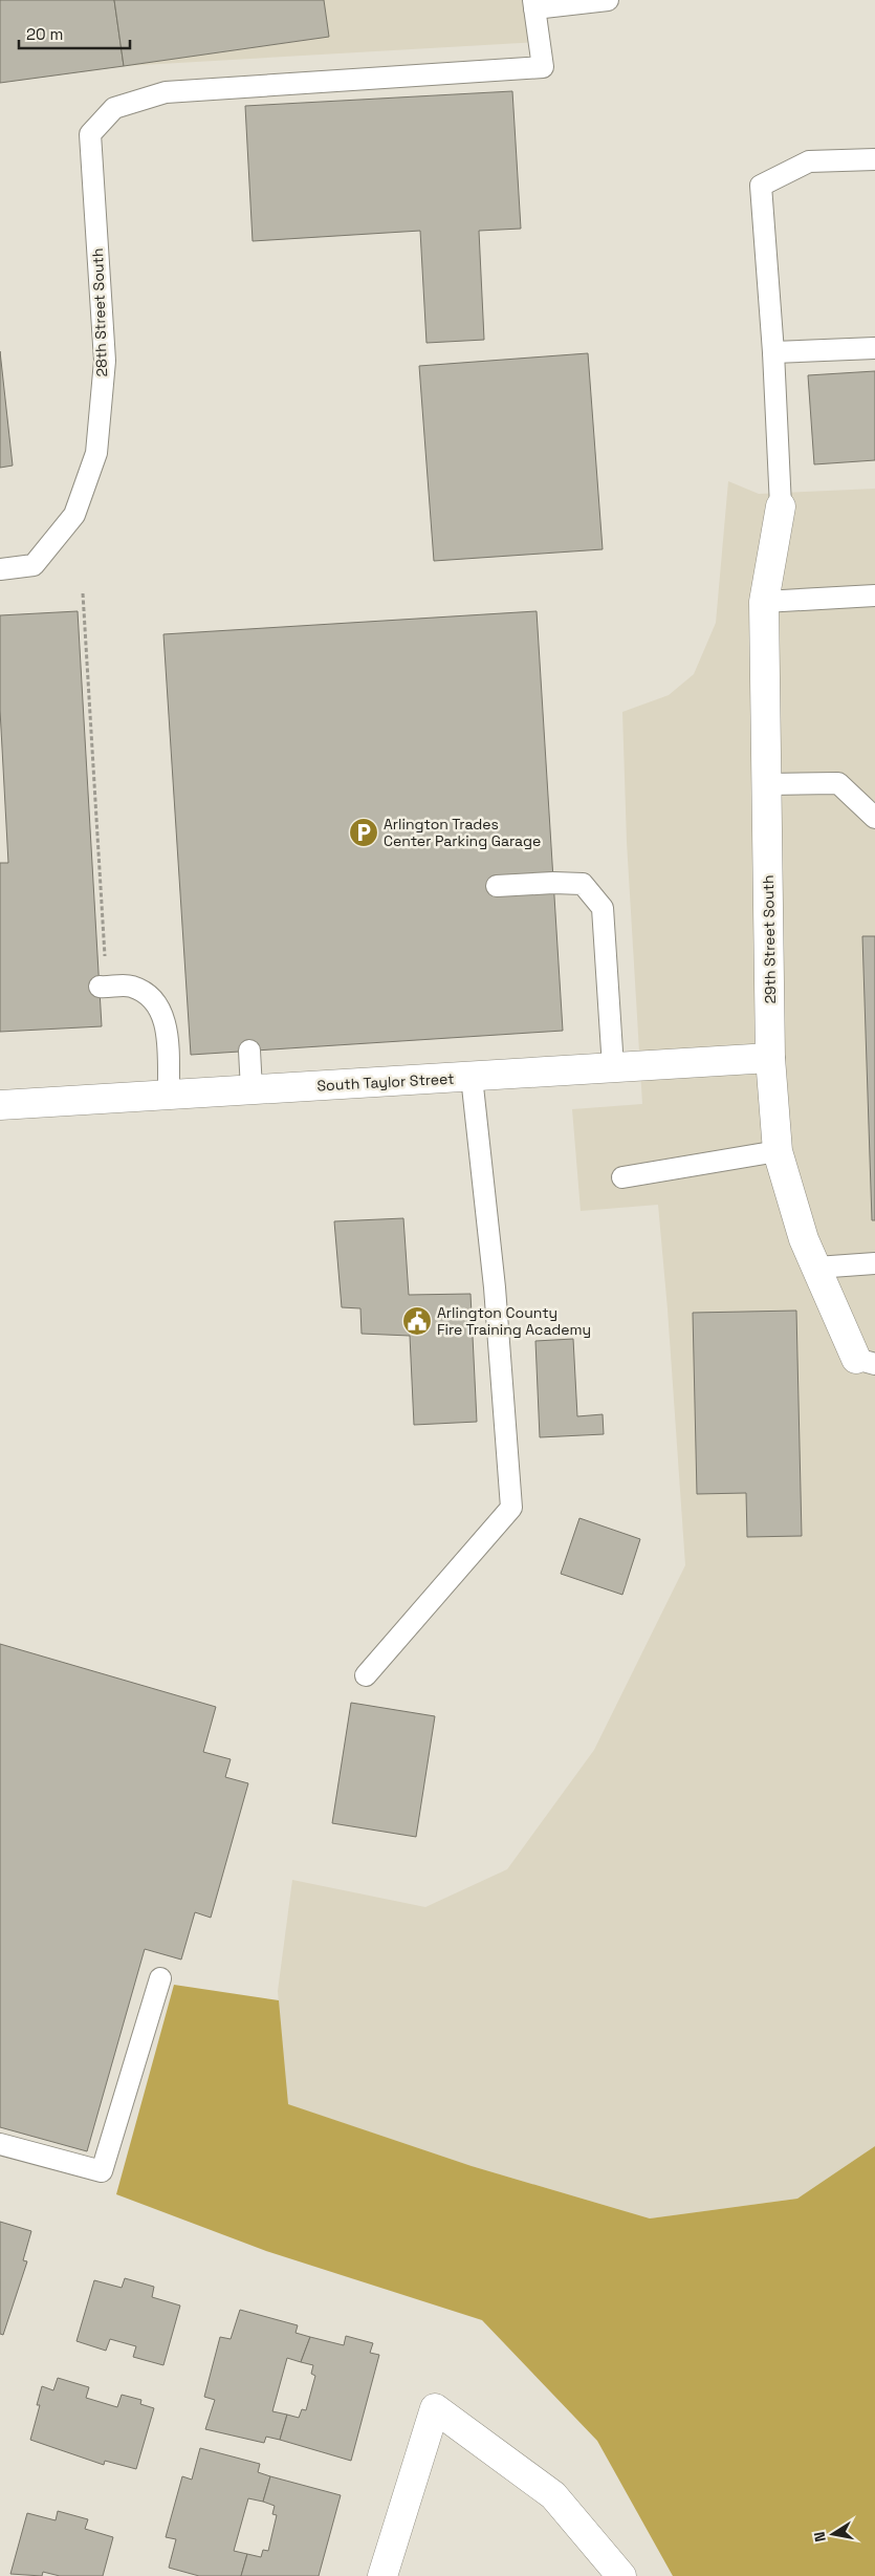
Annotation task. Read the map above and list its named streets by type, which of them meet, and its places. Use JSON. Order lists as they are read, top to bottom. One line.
{"streets":{"street":["29th Street South","South Taylor Street"],"lane":["28th Street South"]},"crossings":[["29th Street South","South Taylor Street"]],"places":{"parking":["Arlington Trades Center Parking Garage"],"public building":["Arlington County Fire Training Academy"]},"scale_bar":"20 m","north":"left"}
